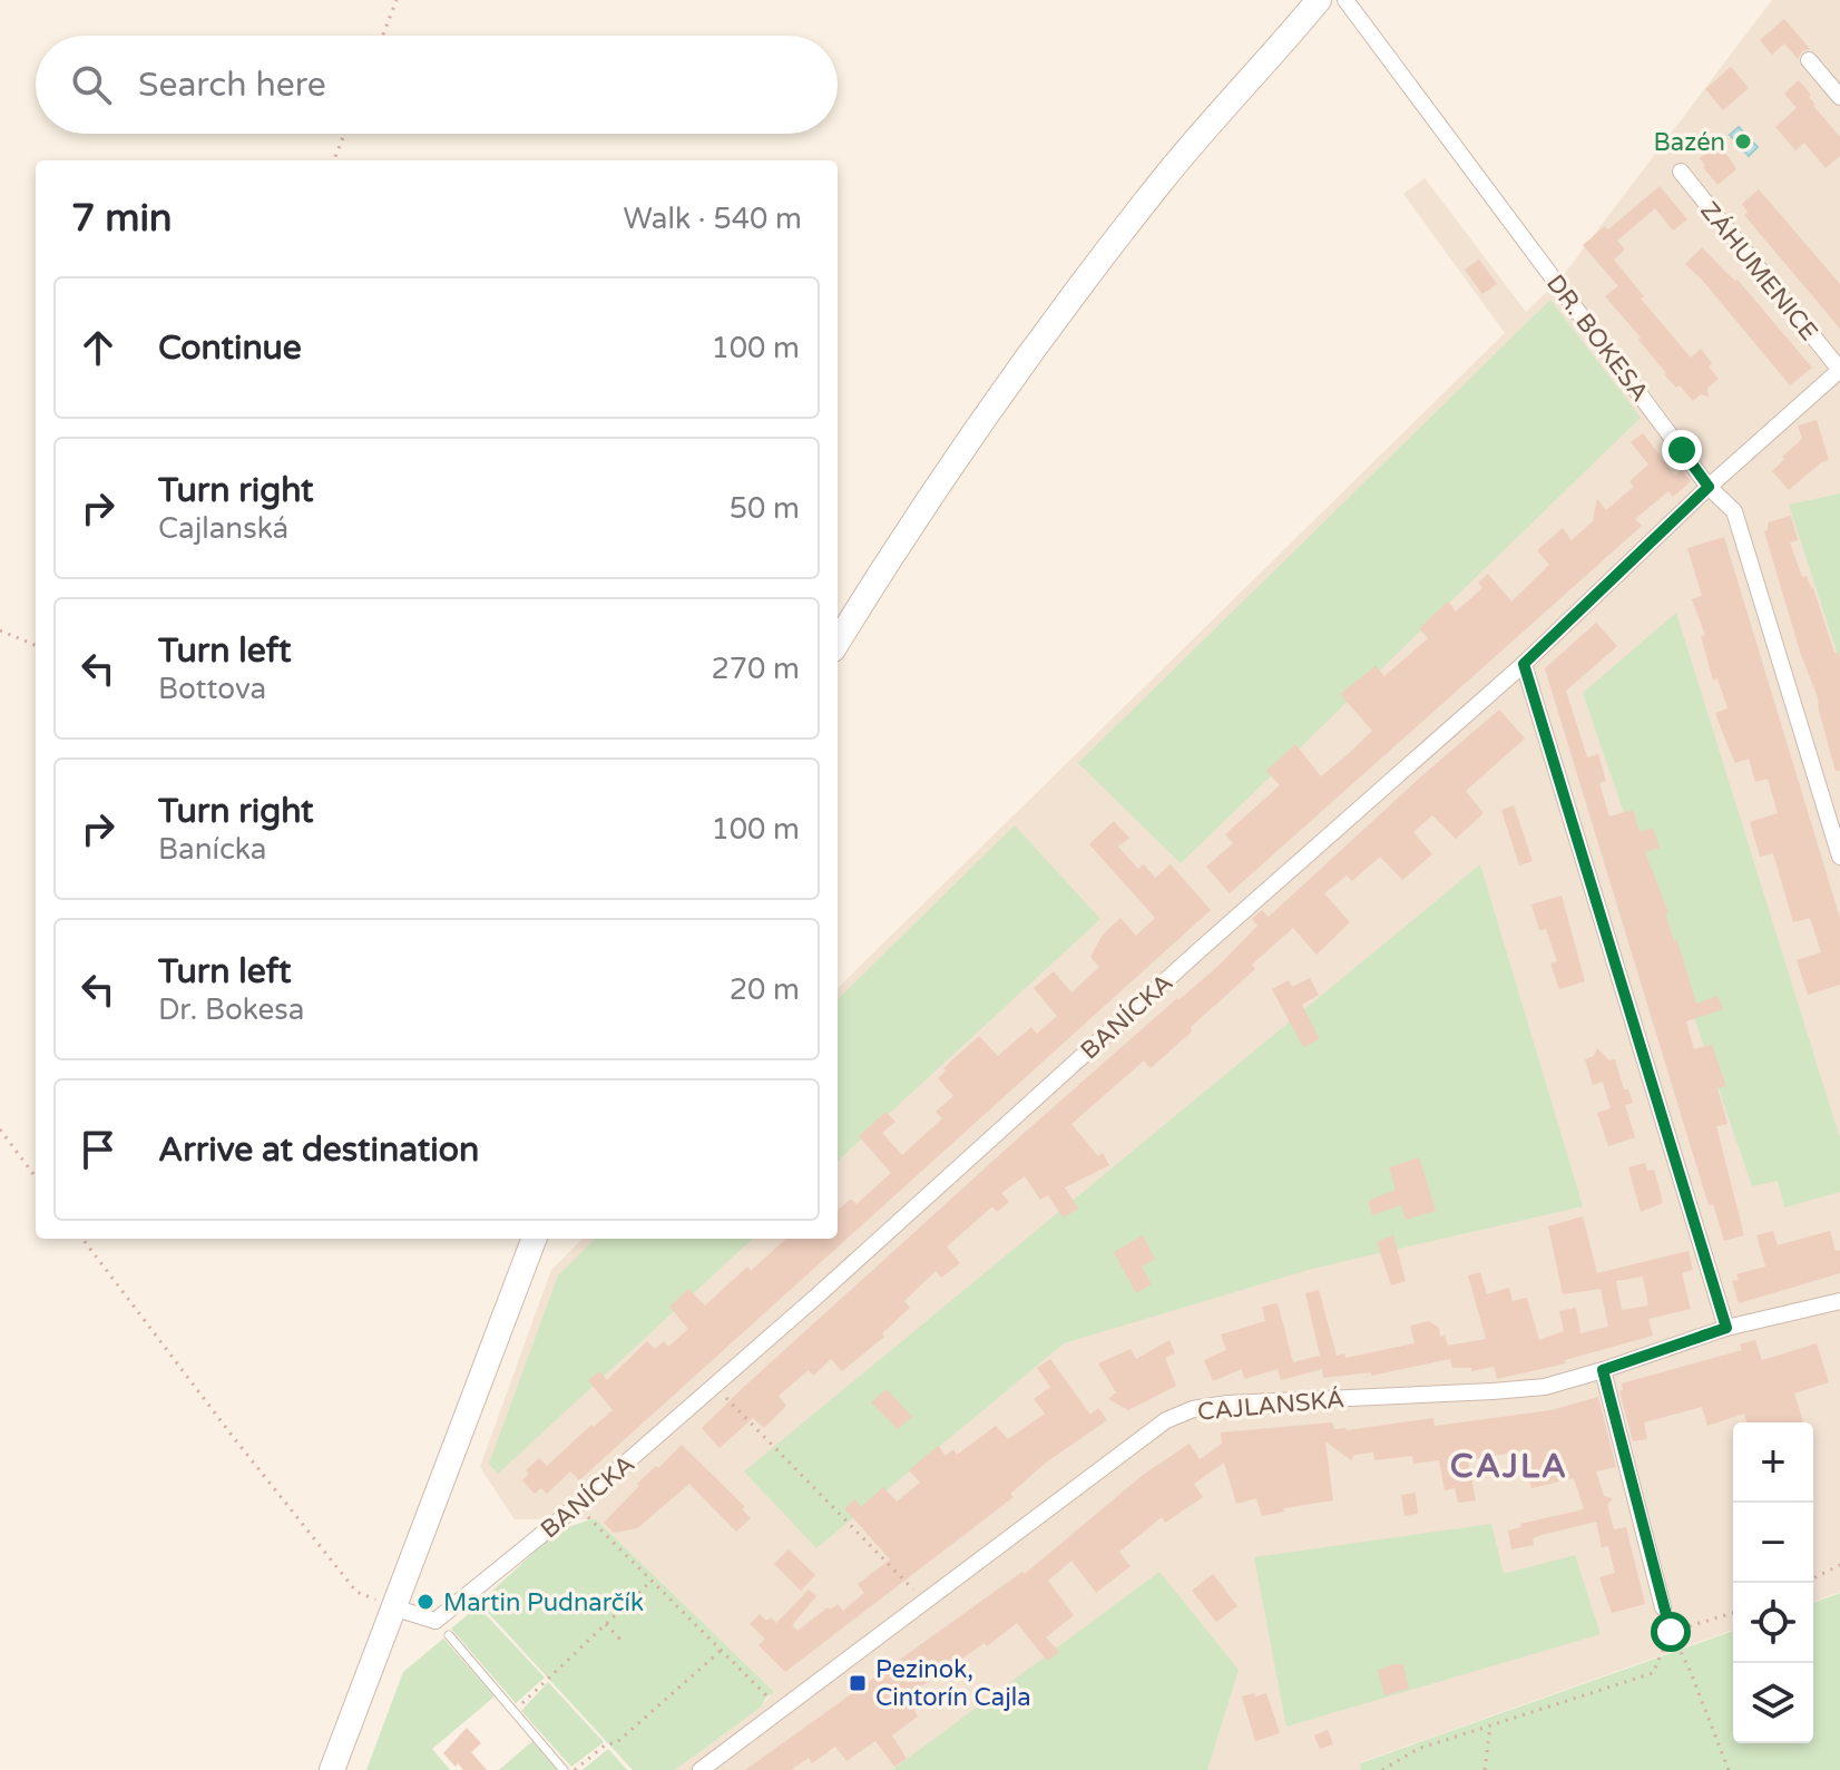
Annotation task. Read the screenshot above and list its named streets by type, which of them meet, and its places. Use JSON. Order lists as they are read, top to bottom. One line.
{"streets":{"street":["ZÁHUMENICE","DR. BOKESA","BANÍCKA","CAJLANSKÁ"]},"crossings":[["ZÁHUMENICE","BANÍCKA"],["DR. BOKESA","BANÍCKA"]],"districts":["CAJLA"],"places":{"other":["Bazén","Martin Pudnarčík"],"transit":["Pezinok, Cintorín Cajla"]},"page":{"search":"Search here","heading":["7 min","Walk · 540 m"],"list":[["Continue","100 m"],["Turn right","Cajlanská","50 m"],["Turn left","Bottova","270 m"],["Turn right","Banícka","100 m"],["Turn left","Dr. Bokesa","20 m"],"Arrive at destination"],"map_buttons":["+","−"]}}
